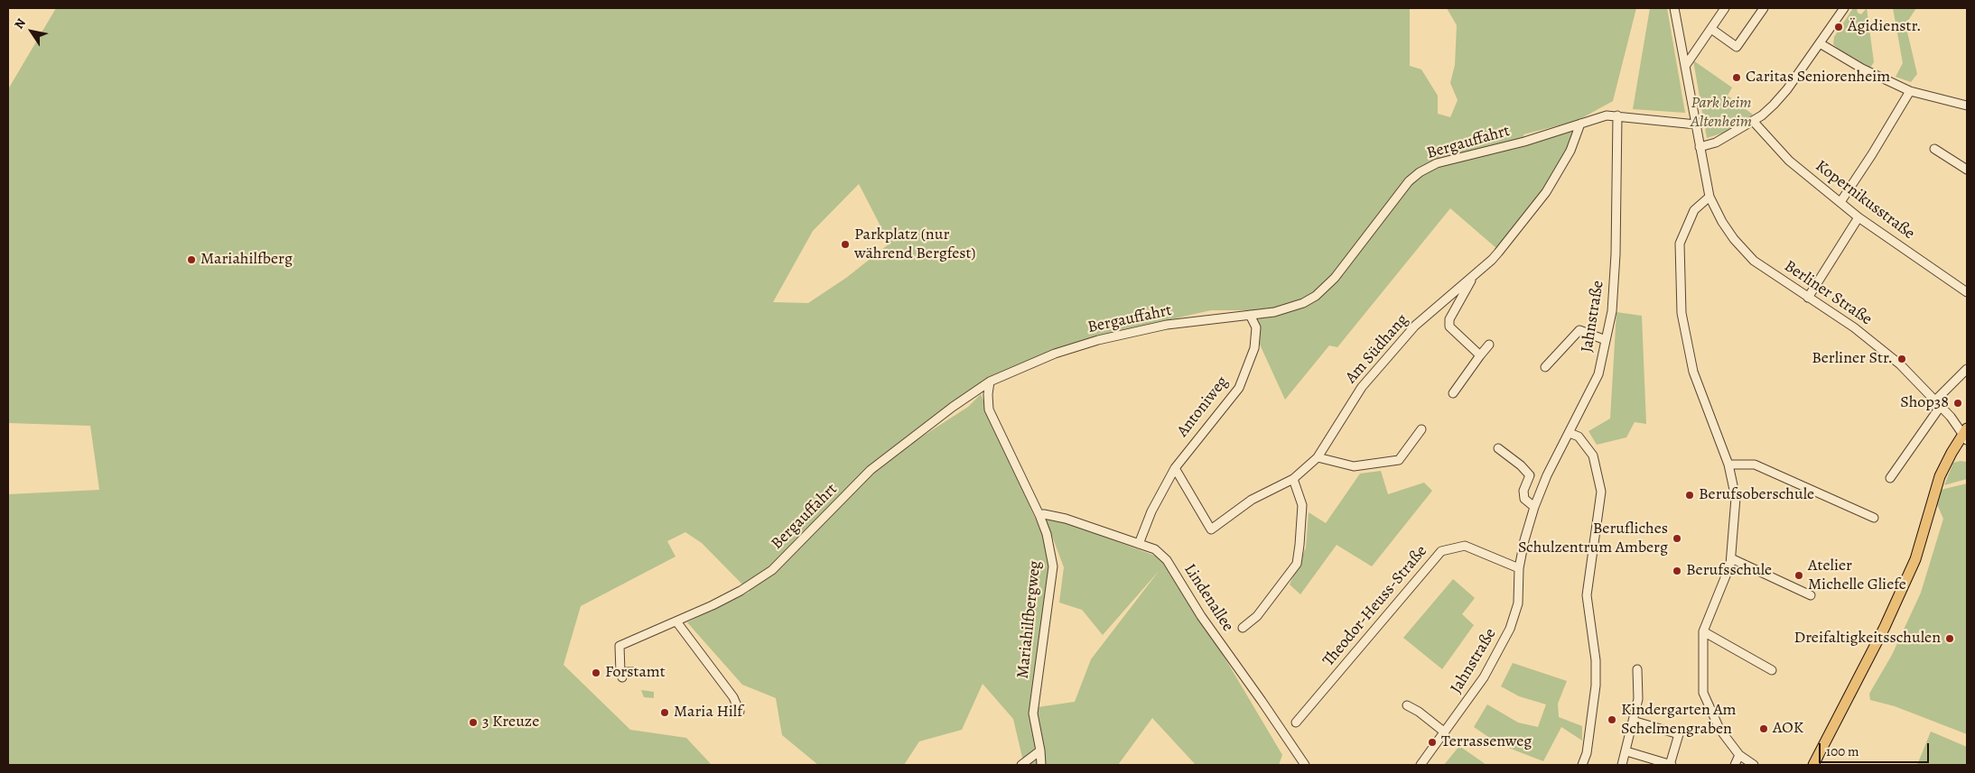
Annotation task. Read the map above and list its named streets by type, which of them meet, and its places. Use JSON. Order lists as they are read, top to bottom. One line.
{"streets":{"street":["Bergauffahrt","Kopernikusstraße","Berliner Straße","Jahnstraße","Am Südhang","Antoniweg","Lindenallee","Theodor-Heuss-Straße","Mariahilfbergweg"]},"crossings":[["Bergauffahrt","Berliner Straße"],["Bergauffahrt","Jahnstraße"],["Bergauffahrt","Am Südhang"],["Bergauffahrt","Antoniweg"],["Bergauffahrt","Mariahilfbergweg"],["Jahnstraße","Theodor-Heuss-Straße"],["Am Südhang","Antoniweg"],["Antoniweg","Lindenallee"],["Lindenallee","Mariahilfbergweg"]],"parks":["Park beim Altenheim"],"places":["Ägidienstr.","Caritas Seniorenheim","Parkplatz (nur während Bergfest)","Mariahilfberg","Berliner Str.","Shop38","Berufsoberschule","Berufliches Schulzentrum Amberg","Berufsschule","Atelier Michelle Gliefe","Dreifaltigkeitsschulen","Forstamt","Maria Hilf","Kindergarten Am Schelmengraben","3 Kreuze","AOK","Terrassenweg"],"scale_bar":"100 m","north":"top left"}
